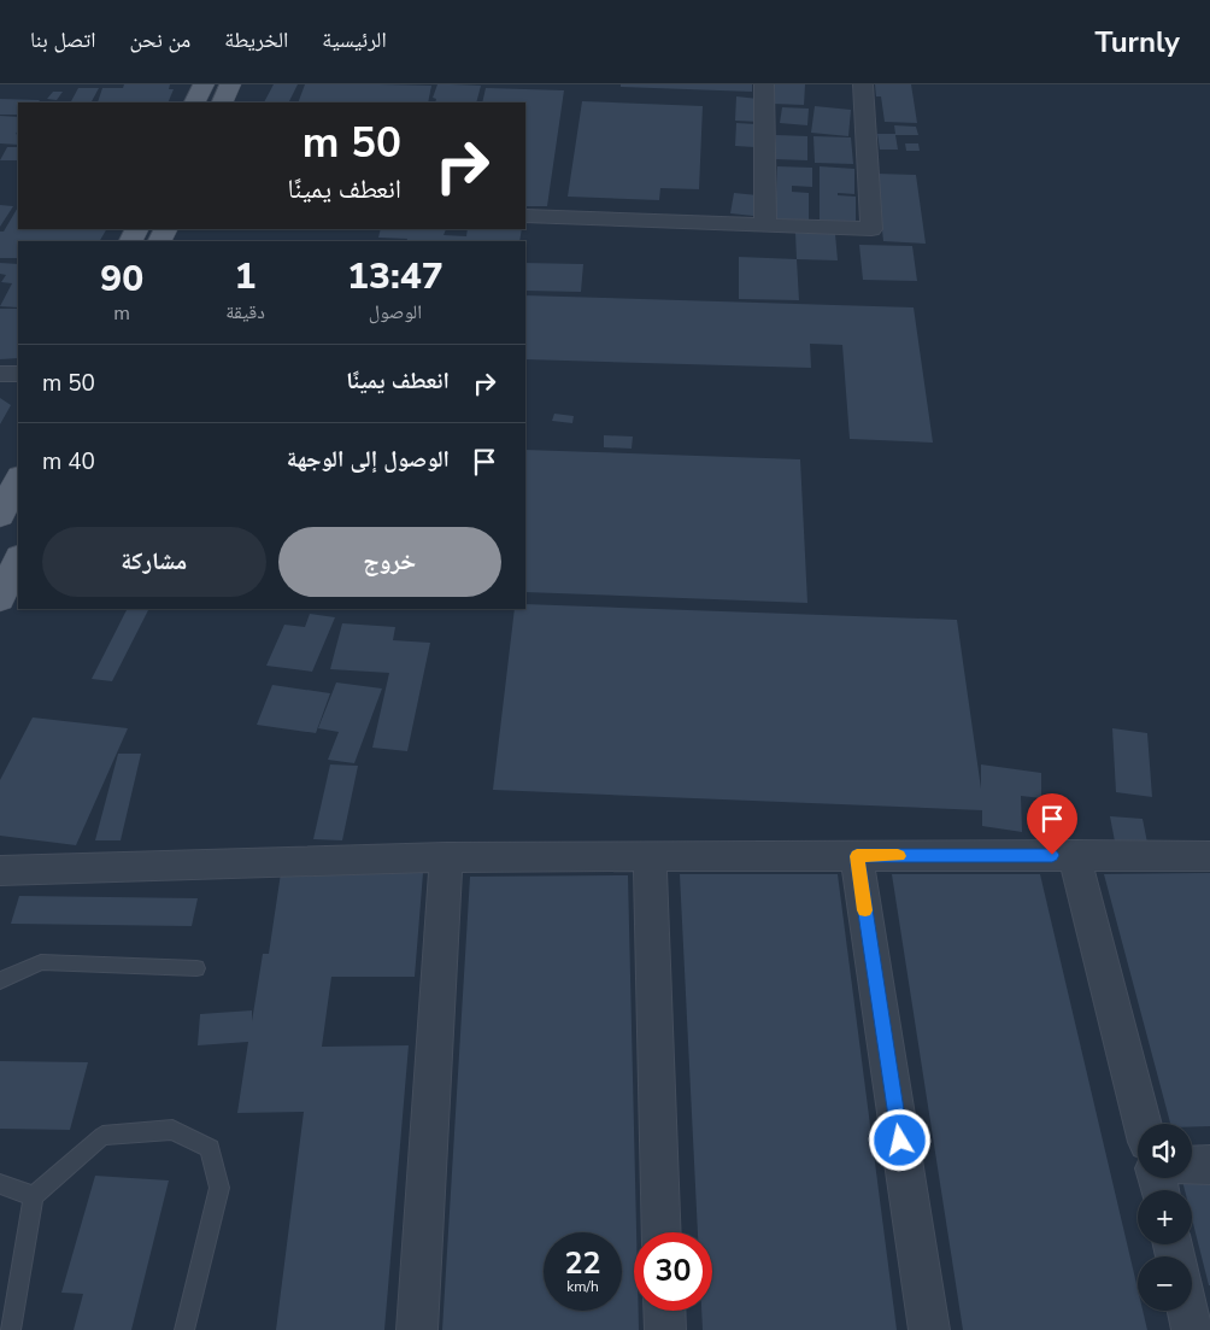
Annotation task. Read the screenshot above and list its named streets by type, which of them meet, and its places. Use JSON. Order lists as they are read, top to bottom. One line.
{"page":{"header":"Turnly","nav":["الرئيسية","الخريطة","من نحن","اتصل بنا"],"turn":["50 m","انعطف يمينًا"],"eta":["13:47","الوصول","1","دقيقة","90","m"],"list":[{"name":"انعطف يمينًا","value":"50 m"},{"name":"الوصول إلى الوجهة","value":"40 m"}],"buttons":["خروج","مشاركة"],"map_buttons":["+","−"],"speed":"22 km/h","limit":"30"}}
